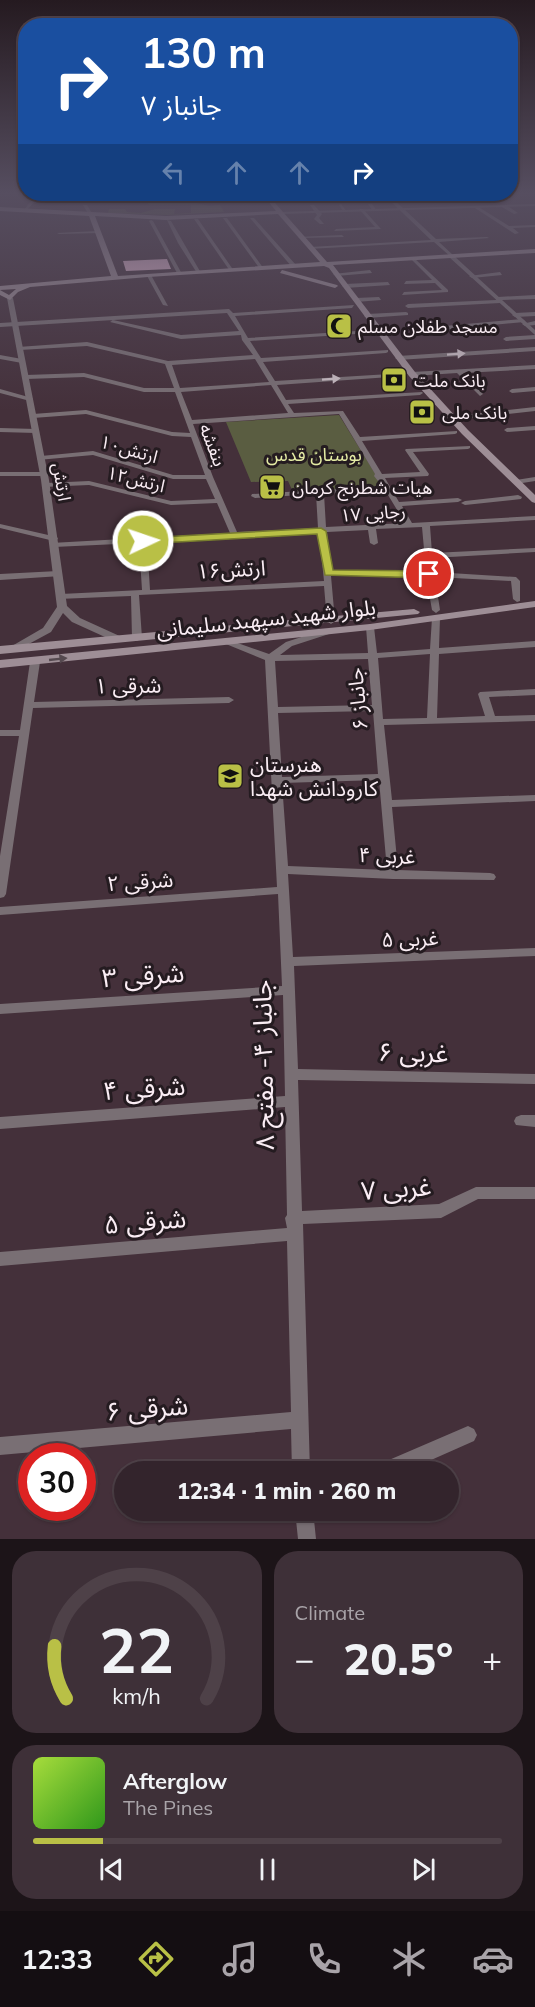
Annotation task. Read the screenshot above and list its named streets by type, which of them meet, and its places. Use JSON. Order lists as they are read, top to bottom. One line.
{"streets":{"main road":["بلوار شهید سپهبد سلیمانی"],"street":["بنفشه","ارتش۱۰","ارتش۱۲","ارتش","رجایی ۱۷","ارتش۱۶","شرقی ۱","جانباز ۶","غربی ۴","شرقی ۲","غربی ۵","شرقی ۳","غربی ۶","جانباز ۴- مفتح ۸","شرقی ۴","غربی ۷","شرقی ۵","شرقی ۶"]},"crossings":[["بنفشه","ارتش۱۰"],["بنفشه","ارتش۱۲"],["بنفشه","رجایی ۱۷"],["ارتش۱۰","ارتش"],["ارتش۱۲","ارتش"],["ارتش","رجایی ۱۷"],["ارتش","ارتش۱۶"],["بلوار شهید سپهبد سلیمانی","جانباز ۶"],["جانباز ۶","غربی ۴"],["غربی ۴","جانباز ۴- مفتح ۸"],["شرقی ۲","جانباز ۴- مفتح ۸"],["غربی ۵","جانباز ۴- مفتح ۸"],["شرقی ۳","جانباز ۴- مفتح ۸"],["غربی ۶","جانباز ۴- مفتح ۸"],["جانباز ۴- مفتح ۸","شرقی ۴"],["جانباز ۴- مفتح ۸","غربی ۷"],["جانباز ۴- مفتح ۸","شرقی ۵"],["جانباز ۴- مفتح ۸","شرقی ۶"],["غربی ۷","شرقی ۵"]],"parks":["بوستان قدس"],"places":{"mosque":["مسجد طفلان مسلم"],"bank":["بانک ملت","بانک ملی"],"supermarket":["هیات شطرنج کرمان"],"school or university":["هنرستان کارودانش شهدا"]},"page":{"turn":["130 m","جانباز ۷"],"limit":"30","trip":"12:34 · 1 min · 260 m","tile":"Climate","heat":["−","20.5°","+"],"song":["Afterglow","The Pines"],"tabs":"12:33","gauge":["22","km/h"]}}
